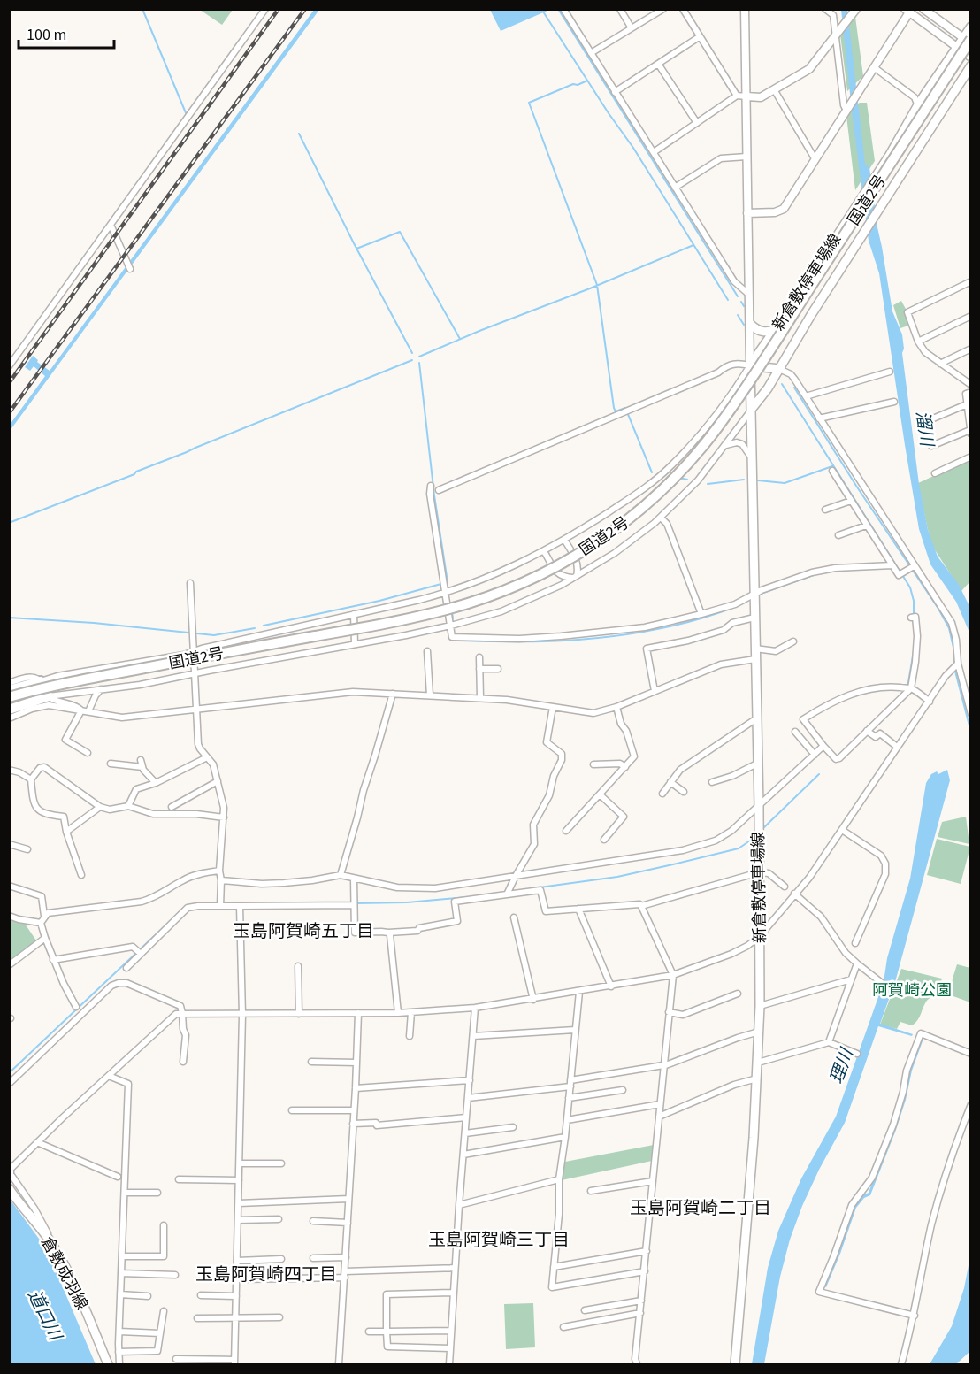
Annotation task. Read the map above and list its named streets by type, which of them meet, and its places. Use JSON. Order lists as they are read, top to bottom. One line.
{"streets":{"highway":["国道2号"],"main road":["新倉敷停車場線","倉敷成羽線"]},"crossings":[["国道2号","新倉敷停車場線"]],"districts":["玉島阿賀崎五丁目","玉島阿賀崎二丁目","玉島阿賀崎三丁目","玉島阿賀崎四丁目"],"water":["溜川","理川","道口川"],"parks":["阿賀崎公園"],"scale_bar":"100 m"}
